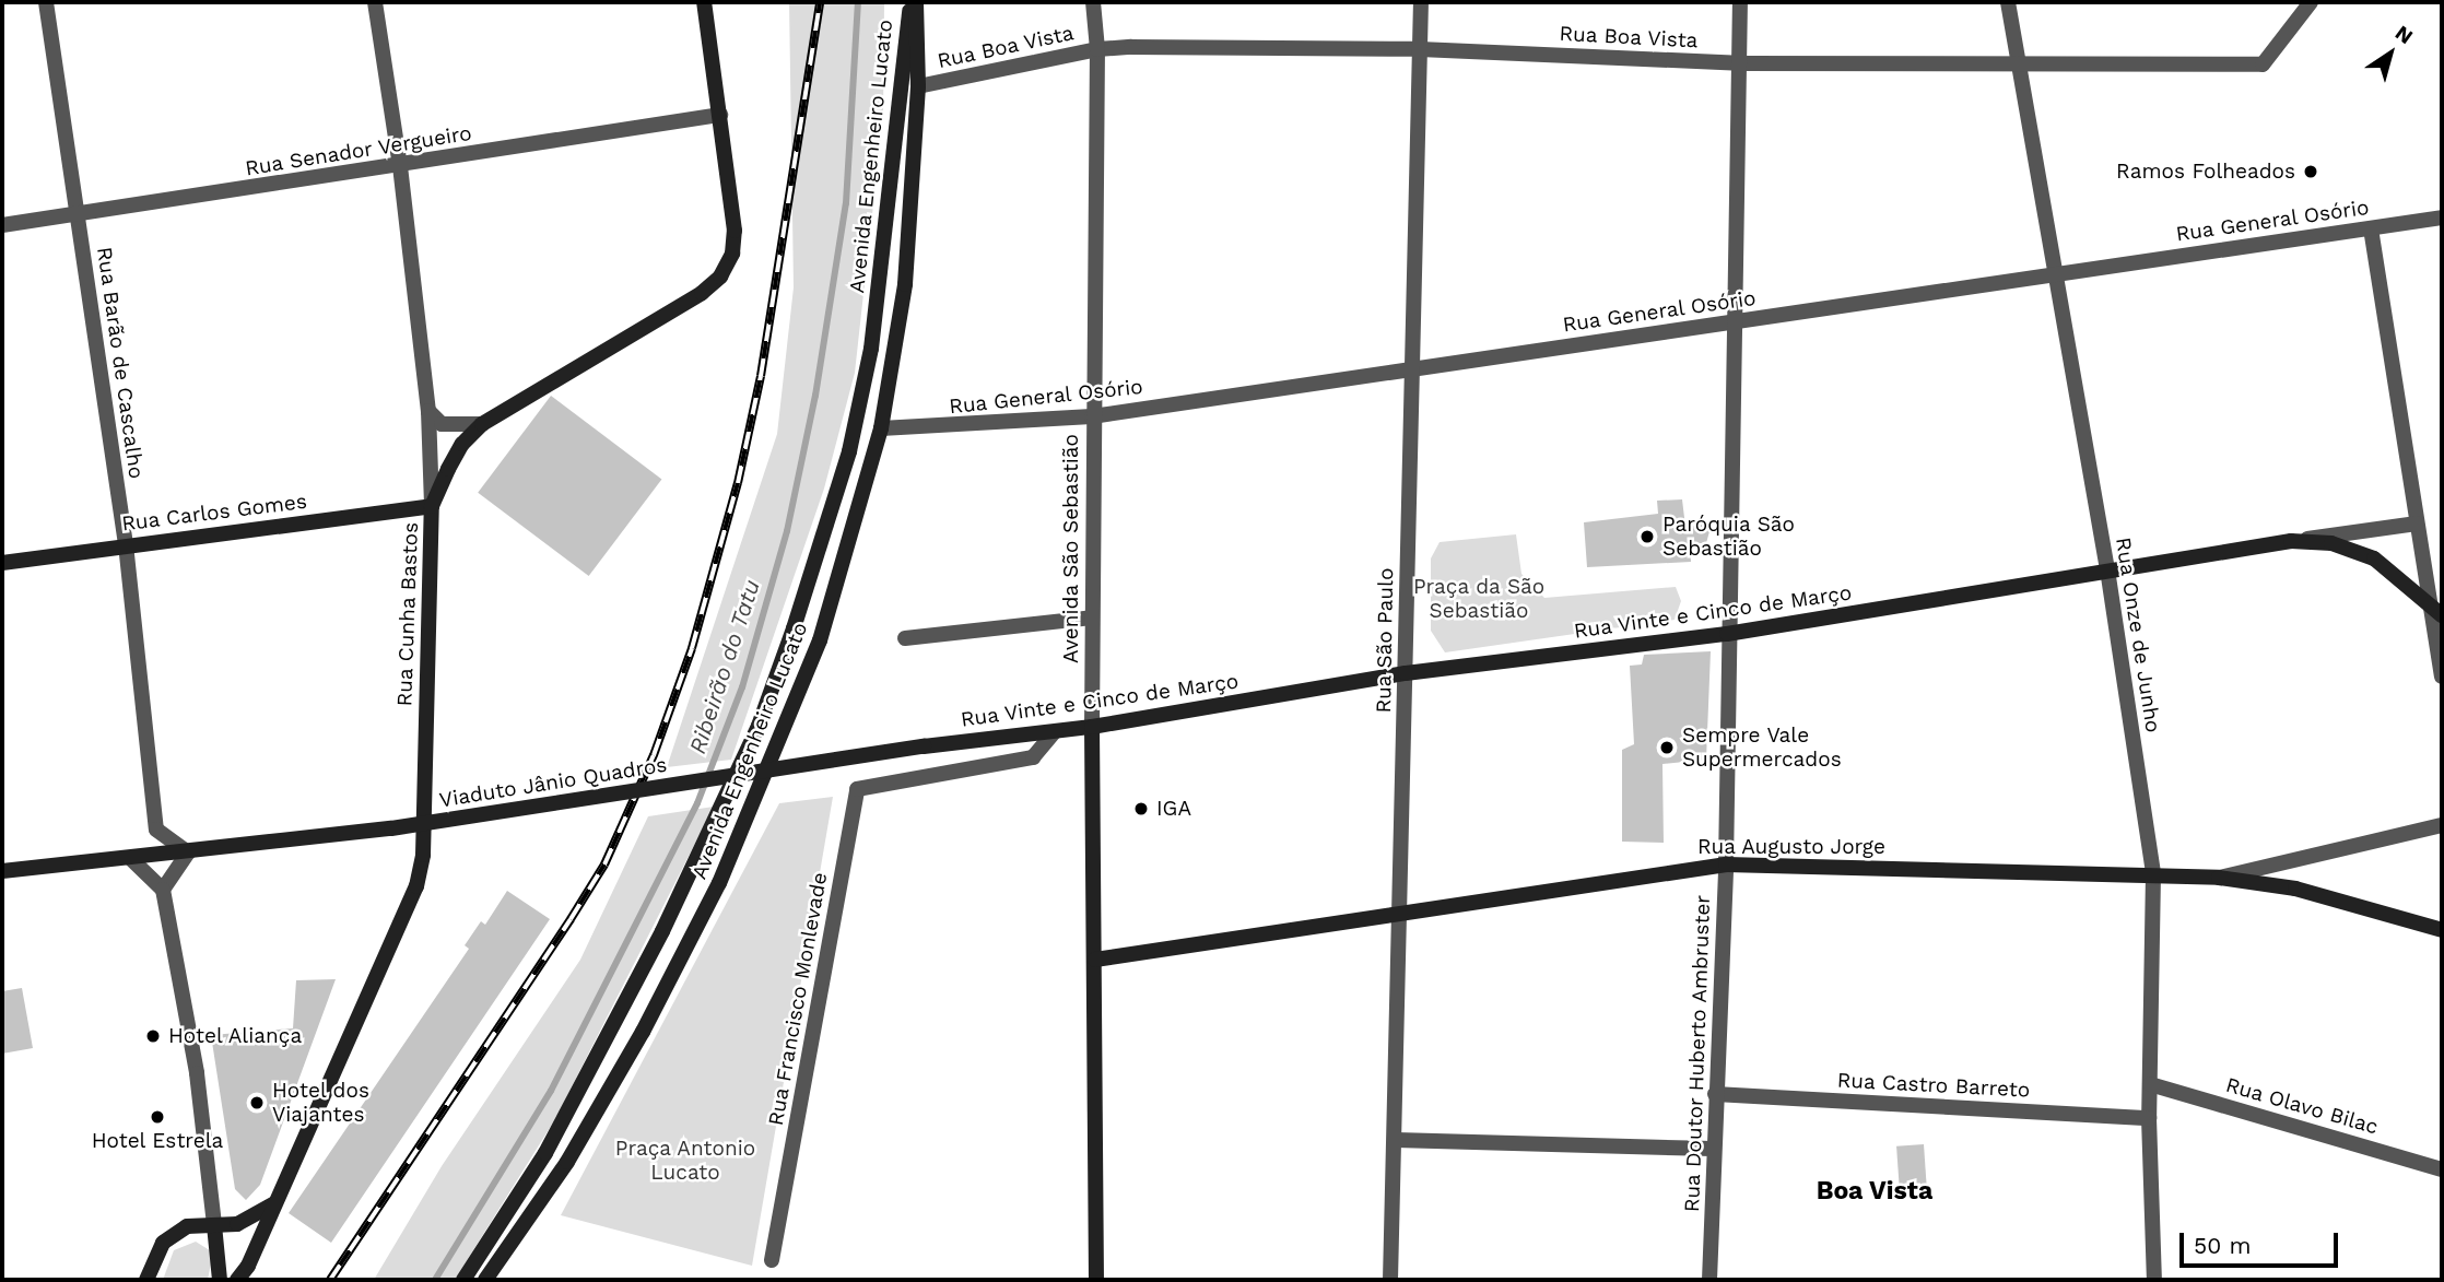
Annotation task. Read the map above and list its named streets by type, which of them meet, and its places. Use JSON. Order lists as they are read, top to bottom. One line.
{"streets":{"main road":["Avenida Engenheiro Lucato","Rua Carlos Gomes","Avenida São Sebastião","Rua Vinte e Cinco de Março","Rua Cunha Bastos","Viaduto Jânio Quadros","Rua Augusto Jorge"],"street":["Rua Boa Vista","Rua Senador Vergueiro","Rua General Osório","Rua Barão de Cascalho","Rua Onze de Junho","Rua São Paulo","Rua Francisco Monlevade","Rua Doutor Huberto Ambruster","Rua Castro Barreto","Rua Olavo Bilac"]},"crossings":[["Rua Boa Vista","Avenida Engenheiro Lucato"],["Rua Boa Vista","Avenida São Sebastião"],["Rua Boa Vista","Rua Onze de Junho"],["Rua Boa Vista","Rua São Paulo"],["Rua Boa Vista","Rua Doutor Huberto Ambruster"],["Rua Senador Vergueiro","Rua Barão de Cascalho"],["Rua Senador Vergueiro","Rua Cunha Bastos"],["Avenida Engenheiro Lucato","Rua General Osório"],["Rua General Osório","Avenida São Sebastião"],["Rua General Osório","Rua Onze de Junho"],["Rua General Osório","Rua São Paulo"],["Rua General Osório","Rua Doutor Huberto Ambruster"],["Rua Barão de Cascalho","Rua Carlos Gomes"],["Rua Barão de Cascalho","Viaduto Jânio Quadros"],["Rua Carlos Gomes","Rua Cunha Bastos"],["Avenida São Sebastião","Rua Vinte e Cinco de Março"],["Avenida São Sebastião","Rua Augusto Jorge"],["Rua Vinte e Cinco de Março","Rua Onze de Junho"],["Rua Vinte e Cinco de Março","Rua São Paulo"],["Rua Vinte e Cinco de Março","Viaduto Jânio Quadros"],["Rua Vinte e Cinco de Março","Rua Francisco Monlevade"],["Rua Vinte e Cinco de Março","Rua Doutor Huberto Ambruster"],["Rua Onze de Junho","Rua Augusto Jorge"],["Rua Onze de Junho","Rua Castro Barreto"],["Rua Onze de Junho","Rua Olavo Bilac"],["Rua São Paulo","Rua Augusto Jorge"],["Rua Augusto Jorge","Rua Doutor Huberto Ambruster"],["Rua Doutor Huberto Ambruster","Rua Castro Barreto"]],"districts":["Boa Vista"],"water":["Ribeirão do Tatu"],"parks":["Praça da São Sebastião","Praça Antonio Lucato"],"places":["Ramos Folheados","Paróquia São Sebastião","Sempre Vale Supermercados","IGA","Hotel Aliança","Hotel dos Viajantes","Hotel Estrela"],"scale_bar":"50 m","north":"top right"}
